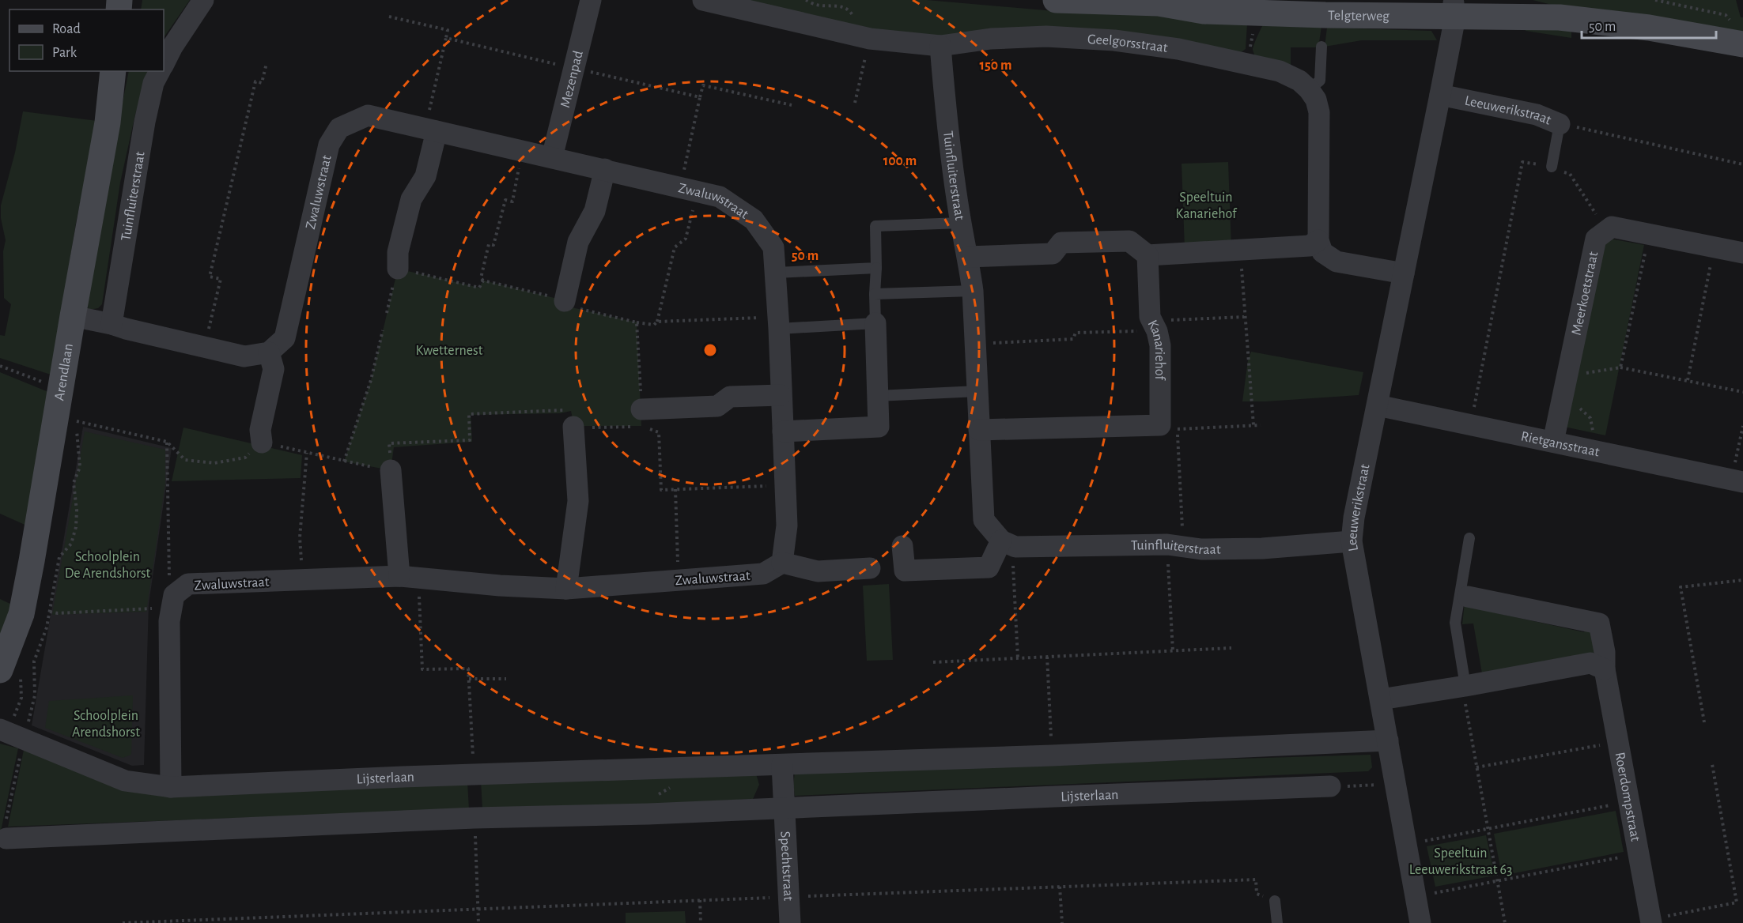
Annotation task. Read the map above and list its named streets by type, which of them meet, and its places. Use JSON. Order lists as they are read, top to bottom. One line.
{"streets":{"street":["Telgterweg","Geelgorsstraat","Mezenpad","Leeuwerikstraat","Tuinfluiterstraat","Zwaluwstraat","Meerkoetstraat","Kanariehof","Arendlaan","Rietgansstraat","Lijsterlaan","Roerdompstraat","Spechtstraat"]},"crossings":[["Telgterweg","Leeuwerikstraat"],["Geelgorsstraat","Tuinfluiterstraat"],["Mezenpad","Zwaluwstraat"],["Leeuwerikstraat","Tuinfluiterstraat"],["Leeuwerikstraat","Rietgansstraat"],["Leeuwerikstraat","Lijsterlaan"],["Tuinfluiterstraat","Kanariehof"],["Meerkoetstraat","Rietgansstraat"],["Lijsterlaan","Spechtstraat"]],"parks":["Speeltuin Kanariehof","Kwetternest","Schoolplein De Arendshorst","Schoolplein Arendshorst","Speeltuin Leeuwerikstraat 63"],"legend":["Road","Park"],"scale_bar":"50 m","rings":["150 m","100 m","50 m"]}
